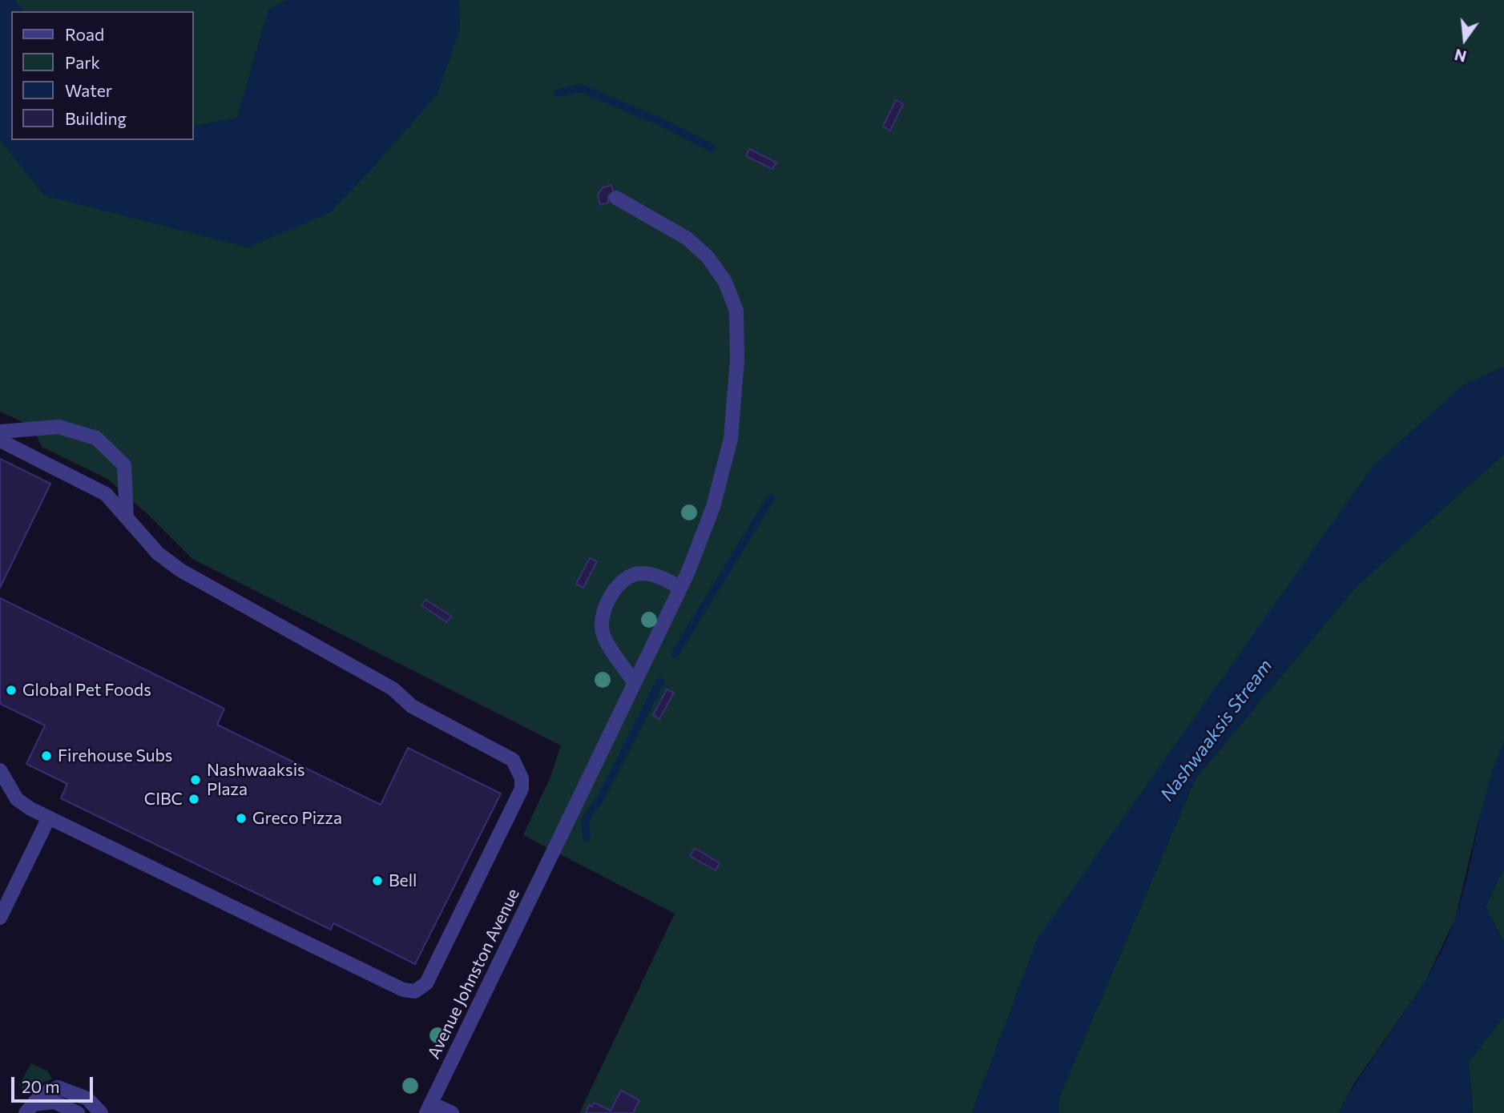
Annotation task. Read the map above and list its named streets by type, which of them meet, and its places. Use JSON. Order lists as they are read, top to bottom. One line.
{"streets":{"street":["Avenue Johnston Avenue"]},"water":["Nashwaaksis Stream"],"places":["Global Pet Foods","Firehouse Subs","Nashwaaksis Plaza","CIBC","Greco Pizza","Bell"],"legend":["Road","Park","Water","Building"],"scale_bar":"20 m","north":"bottom"}
